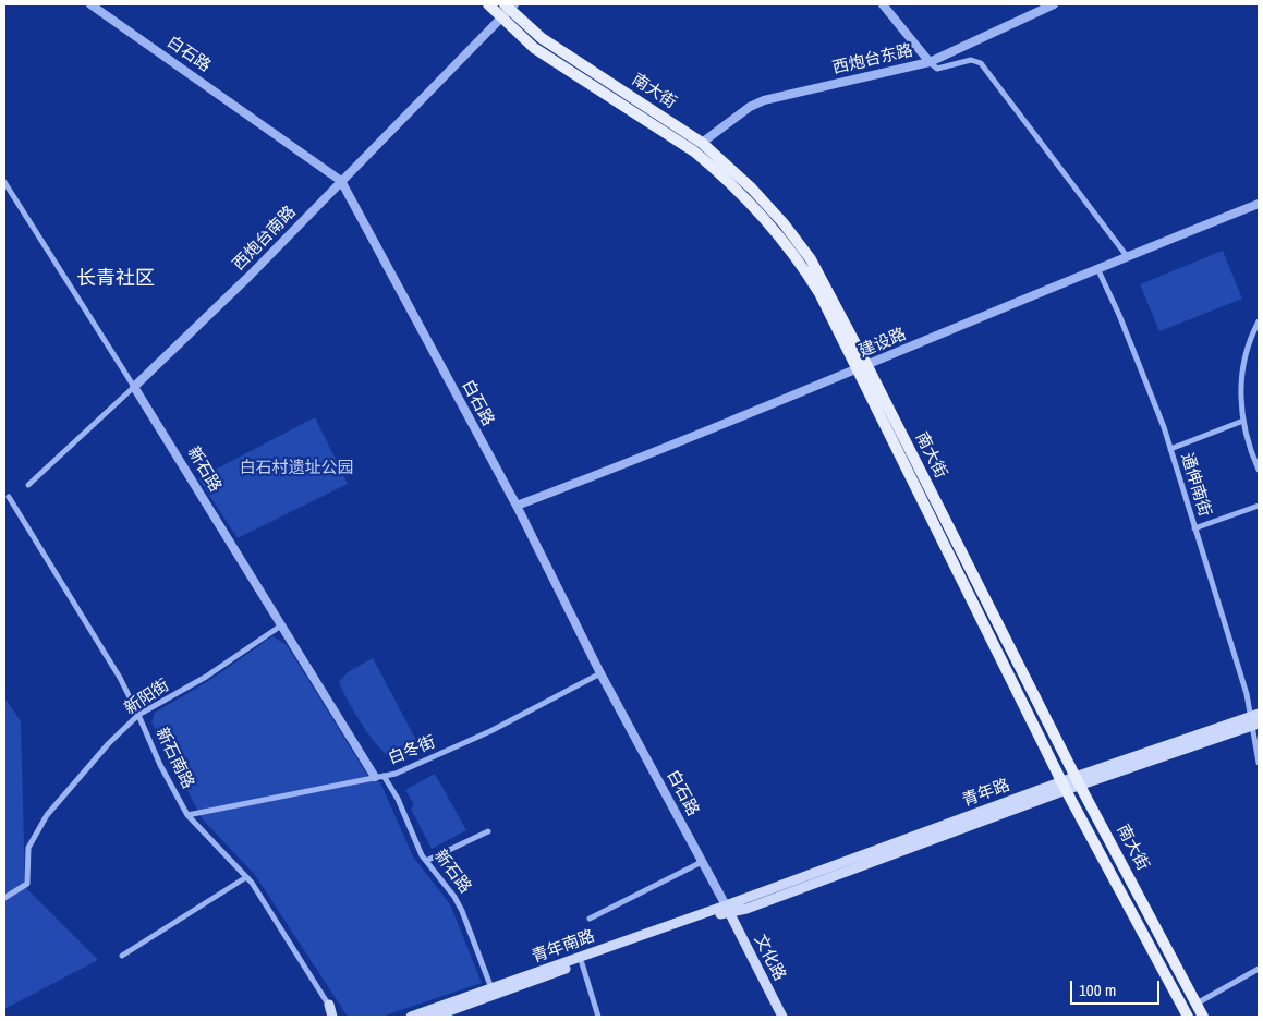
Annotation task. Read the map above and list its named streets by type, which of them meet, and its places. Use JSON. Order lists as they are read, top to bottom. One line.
{"streets":{"main road":["南大街","青年路","青年南路","文化路"],"street":["白石路","西炮台东路","西炮台南路","建设路","新石路","通伸南街","新阳街","白冬街","新石南路"]},"crossings":[["白石路","西炮台南路"],["白石路","建设路"],["白石路","白冬街"],["白石路","青年路"],["白石路","青年南路"],["白石路","文化路"],["西炮台东路","南大街"],["南大街","西炮台南路"],["南大街","建设路"],["南大街","青年路"],["西炮台南路","新石路"],["建设路","通伸南街"],["新石路","新阳街"],["新石路","白冬街"],["新石路","青年南路"],["通伸南街","青年路"],["新阳街","新石南路"],["白冬街","新石南路"],["青年路","青年南路"],["青年路","文化路"],["青年南路","文化路"]],"districts":["长青社区"],"parks":["白石村遗址公园"],"scale_bar":"100 m"}
